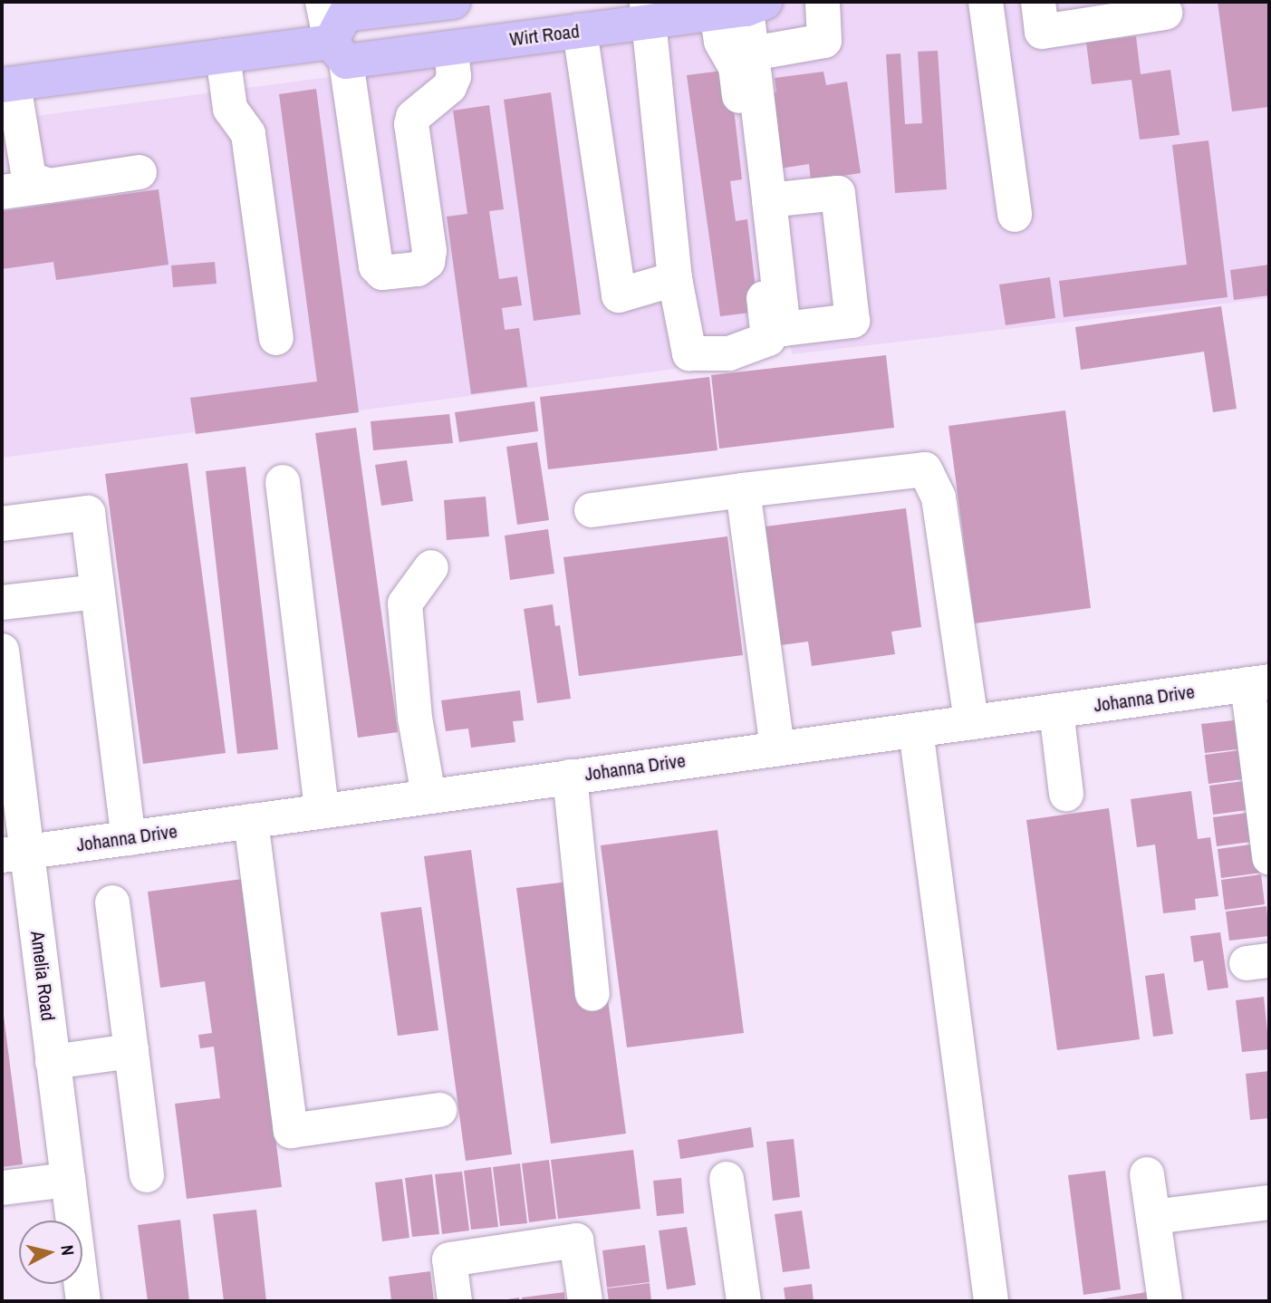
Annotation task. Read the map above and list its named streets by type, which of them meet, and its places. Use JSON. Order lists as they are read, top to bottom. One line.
{"streets":{"main road":["Wirt Road"],"street":["Johanna Drive","Amelia Road"]},"crossings":[["Johanna Drive","Amelia Road"]],"north":"right"}
